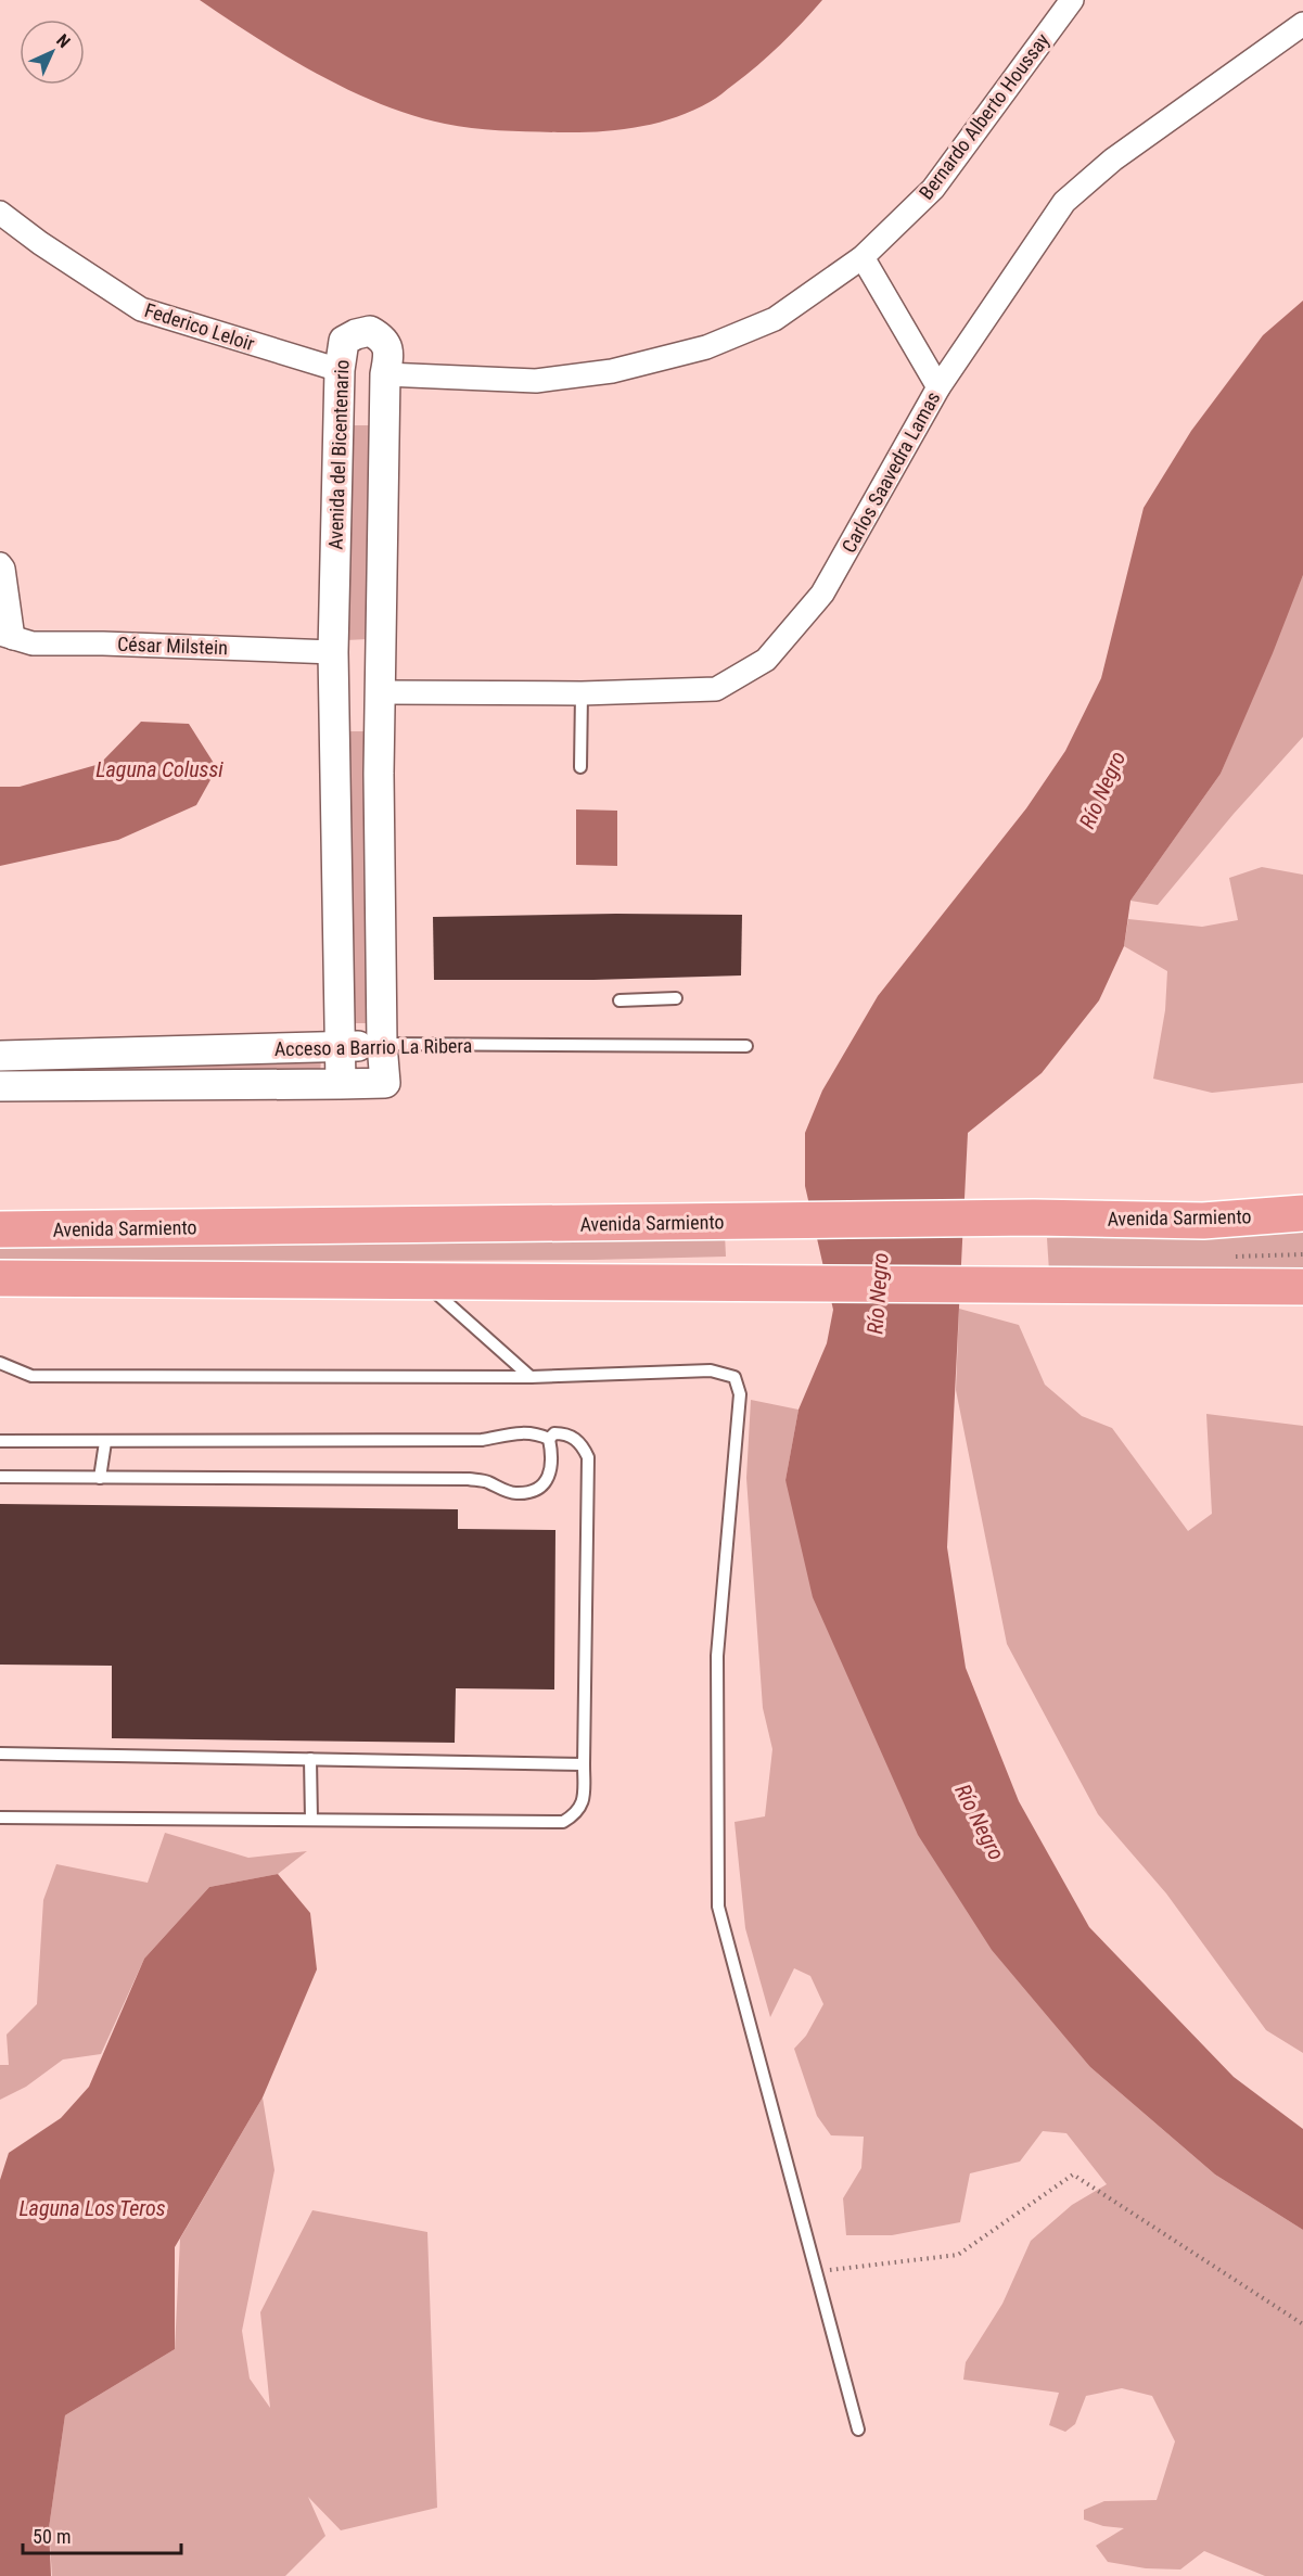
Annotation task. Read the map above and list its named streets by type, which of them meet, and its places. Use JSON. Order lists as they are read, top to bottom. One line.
{"streets":{"main road":["Avenida Sarmiento"],"street":["Bernardo Alberto Houssay","Federico Leloir","Avenida del Bicentenario","Carlos Saavedra Lamas","César Milstein","Acceso a Barrio La Ribera"]},"crossings":[["Bernardo Alberto Houssay","Federico Leloir"],["Bernardo Alberto Houssay","Avenida del Bicentenario"],["Federico Leloir","Avenida del Bicentenario"],["Avenida del Bicentenario","Carlos Saavedra Lamas"],["Avenida del Bicentenario","César Milstein"],["Avenida del Bicentenario","Acceso a Barrio La Ribera"]],"water":["Laguna Colussi","Río Negro","Laguna Los Teros"],"scale_bar":"50 m","north":"top right"}
